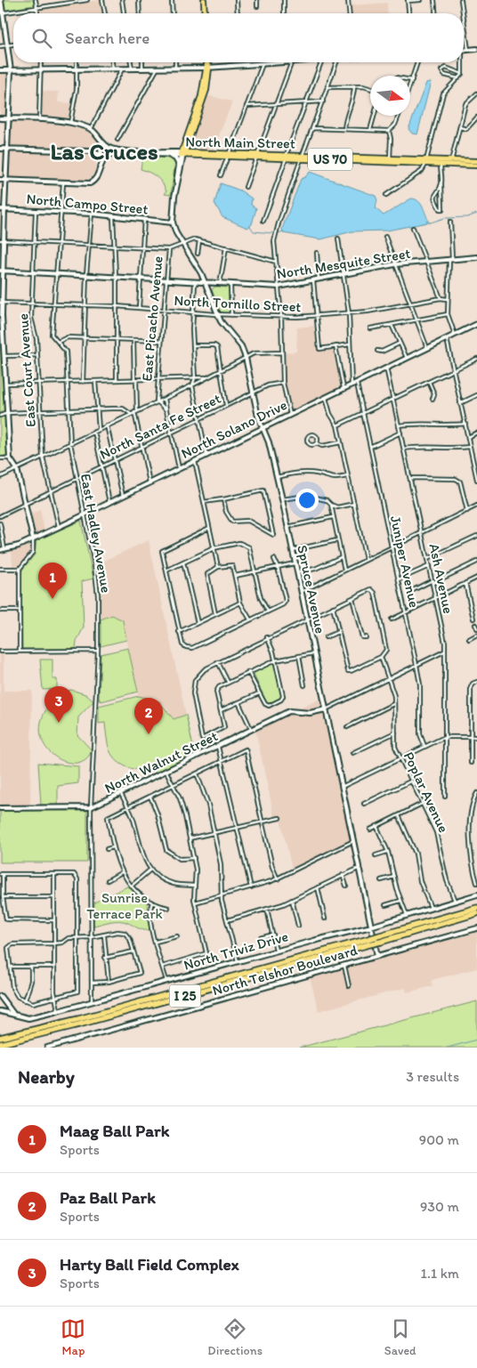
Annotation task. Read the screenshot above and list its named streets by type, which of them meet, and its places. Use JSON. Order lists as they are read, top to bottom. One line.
{"streets":{"highway":["I 25"],"main road":["North Main Street","US 70"],"street":["North Campo Street","North Mesquite Street","North Tornillo Street","East Picacho Avenue","East Court Avenue","North Santa Fe Street","North Solano Drive","East Hadley Avenue","Juniper Avenue","Ash Avenue","Spruce Avenue","North Walnut Street","Poplar Avenue","North Triviz Drive","North Telshor Boulevard"]},"crossings":[["North Campo Street","East Picacho Avenue"],["North Campo Street","East Court Avenue"],["North Campo Street","East Hadley Avenue"],["North Mesquite Street","East Picacho Avenue"],["North Mesquite Street","East Court Avenue"],["North Mesquite Street","East Hadley Avenue"],["North Mesquite Street","Spruce Avenue"],["North Tornillo Street","East Picacho Avenue"],["North Tornillo Street","East Court Avenue"],["North Tornillo Street","East Hadley Avenue"],["North Tornillo Street","Spruce Avenue"],["East Picacho Avenue","Spruce Avenue"],["East Court Avenue","North Santa Fe Street"],["East Court Avenue","North Solano Drive"],["North Santa Fe Street","East Hadley Avenue"],["North Santa Fe Street","Spruce Avenue"],["North Solano Drive","East Hadley Avenue"],["North Solano Drive","Juniper Avenue"],["North Solano Drive","Ash Avenue"],["North Solano Drive","Spruce Avenue"],["East Hadley Avenue","North Walnut Street"],["East Hadley Avenue","North Triviz Drive"],["Spruce Avenue","North Walnut Street"],["Spruce Avenue","North Triviz Drive"],["Spruce Avenue","North Telshor Boulevard"],["Poplar Avenue","North Triviz Drive"]],"districts":["Las Cruces"],"parks":["Sunrise Terrace Park"],"north":"right","page":{"search":"Search here","pins":["1","3","2"],"heading":["Nearby","3 results"],"list":[{"mark":"1","name":"Maag Ball Park","note":"Sports","value":"900 m"},{"mark":"2","name":"Paz Ball Park","note":"Sports","value":"930 m"},{"mark":"3","name":"Harty Ball Field Complex","note":"Sports","value":"1.1 km"}],"nav":["Map","Directions","Saved"]}}
